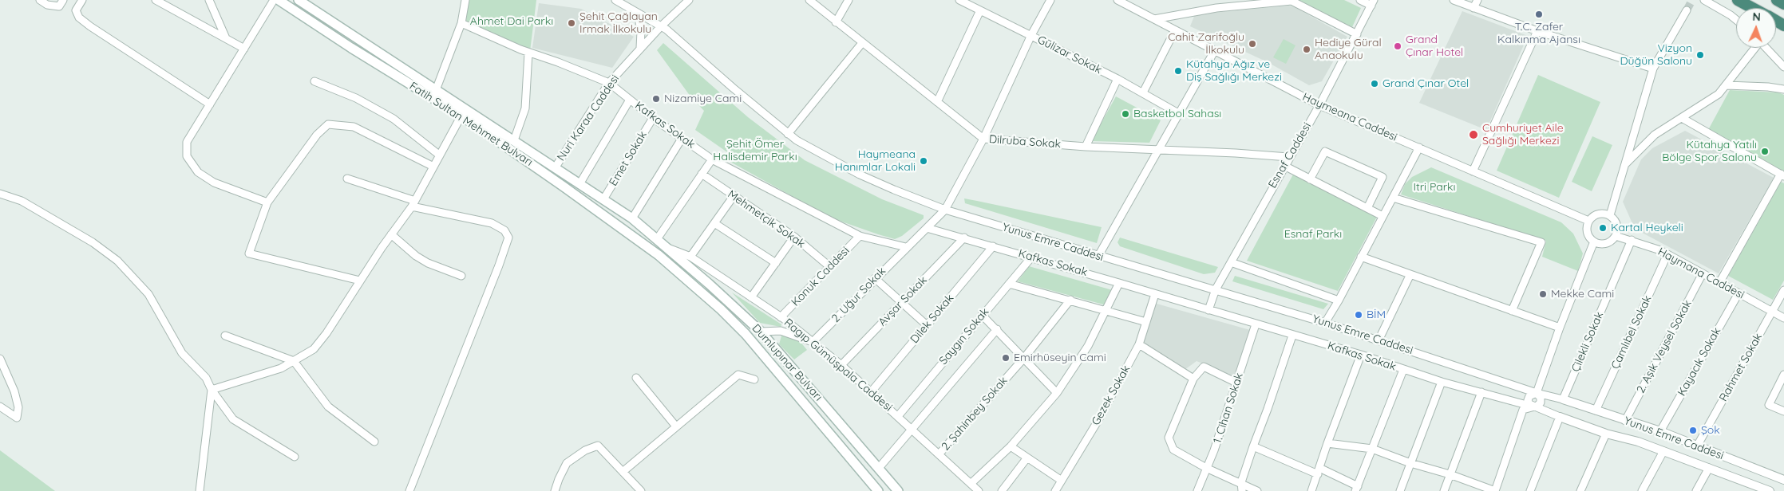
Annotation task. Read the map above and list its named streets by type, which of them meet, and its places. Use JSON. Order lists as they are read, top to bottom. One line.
{"streets":{"main road":["Fatih Sultan Mehmet Bulvarı","Dumlupınar Bulvarı"],"street":["Gülizar Sokak","Haymeana Caddesi","Nuri Karaa Caddesi","Kafkas Sokak","Dilruba Sokak","Esnaf Caddesi","Emet Sokak","Mehmetçik Sokak","Yunus Emre Caddesi","Haymana Caddesi","Konuk Caddesi","2. Uğur Sokak","Avşar Sokak","Dilek Sokak","Çamlıbel Sokak","Saygın Sokak","Çilekli Sokak","2. Aşık Veysel Sokak","Kayacık Sokak","Ragıp Gümüşpala Caddesi","Rahmet Sokak","Gezek Sokak","1. Cihan Sokak","2. Şahinbey Sokak"]},"crossings":[["Haymeana Caddesi","Esnaf Caddesi"],["Haymeana Caddesi","Haymana Caddesi"],["Nuri Karaa Caddesi","Fatih Sultan Mehmet Bulvarı"],["Nuri Karaa Caddesi","Kafkas Sokak"],["Nuri Karaa Caddesi","Yunus Emre Caddesi"],["Fatih Sultan Mehmet Bulvarı","Emet Sokak"],["Fatih Sultan Mehmet Bulvarı","Dumlupınar Bulvarı"],["Fatih Sultan Mehmet Bulvarı","Ragıp Gümüşpala Caddesi"],["Kafkas Sokak","Esnaf Caddesi"],["Kafkas Sokak","Emet Sokak"],["Kafkas Sokak","Konuk Caddesi"],["Kafkas Sokak","2. Uğur Sokak"],["Kafkas Sokak","Avşar Sokak"],["Kafkas Sokak","Dilek Sokak"],["Kafkas Sokak","Saygın Sokak"],["Kafkas Sokak","Gezek Sokak"],["Kafkas Sokak","1. Cihan Sokak"],["Dilruba Sokak","Esnaf Caddesi"],["Esnaf Caddesi","Yunus Emre Caddesi"],["Mehmetçik Sokak","Konuk Caddesi"],["Yunus Emre Caddesi","Çamlıbel Sokak"],["Yunus Emre Caddesi","Çilekli Sokak"],["Yunus Emre Caddesi","2. Aşık Veysel Sokak"],["Yunus Emre Caddesi","Kayacık Sokak"],["Yunus Emre Caddesi","Rahmet Sokak"],["Haymana Caddesi","Çamlıbel Sokak"],["Haymana Caddesi","Çilekli Sokak"],["Haymana Caddesi","2. Aşık Veysel Sokak"],["Haymana Caddesi","Kayacık Sokak"],["Haymana Caddesi","Rahmet Sokak"],["Konuk Caddesi","Ragıp Gümüşpala Caddesi"],["2. Uğur Sokak","Ragıp Gümüşpala Caddesi"],["Avşar Sokak","Ragıp Gümüşpala Caddesi"],["Dilek Sokak","Ragıp Gümüşpala Caddesi"],["Saygın Sokak","Ragıp Gümüşpala Caddesi"],["Dumlupınar Bulvarı","Ragıp Gümüşpala Caddesi"],["Ragıp Gümüşpala Caddesi","2. Şahinbey Sokak"]],"parks":["Ahmet Dai Parkı","Şehit Ömer Halisdemir Parkı","Itri Parkı","Esnaf Parkı"],"places":["T.C. Zafer Kalkınma Ajansı","Şehit Çağlayan Irmak İlkokulu","Cahit Zarifoğlu İlkokulu","Grand Çınar Hotel","Hediye Güral Anaokulu","Vizyon Düğün Salonu","Kütahya Ağız ve Diş Sağlığı Merkezi","Grand Çınar Otel","Nizamiye Cami","Basketbol Sahası","Cumhuriyet Aile Sağlığı Merkezi","Kütahya Yatılı Bölge Spor Salonu","Haymeana Hanımlar Lokali","Kartal Heykeli","Mekke Cami","BİM","Emirhüseyin Cami","Şok"],"north":"top"}
